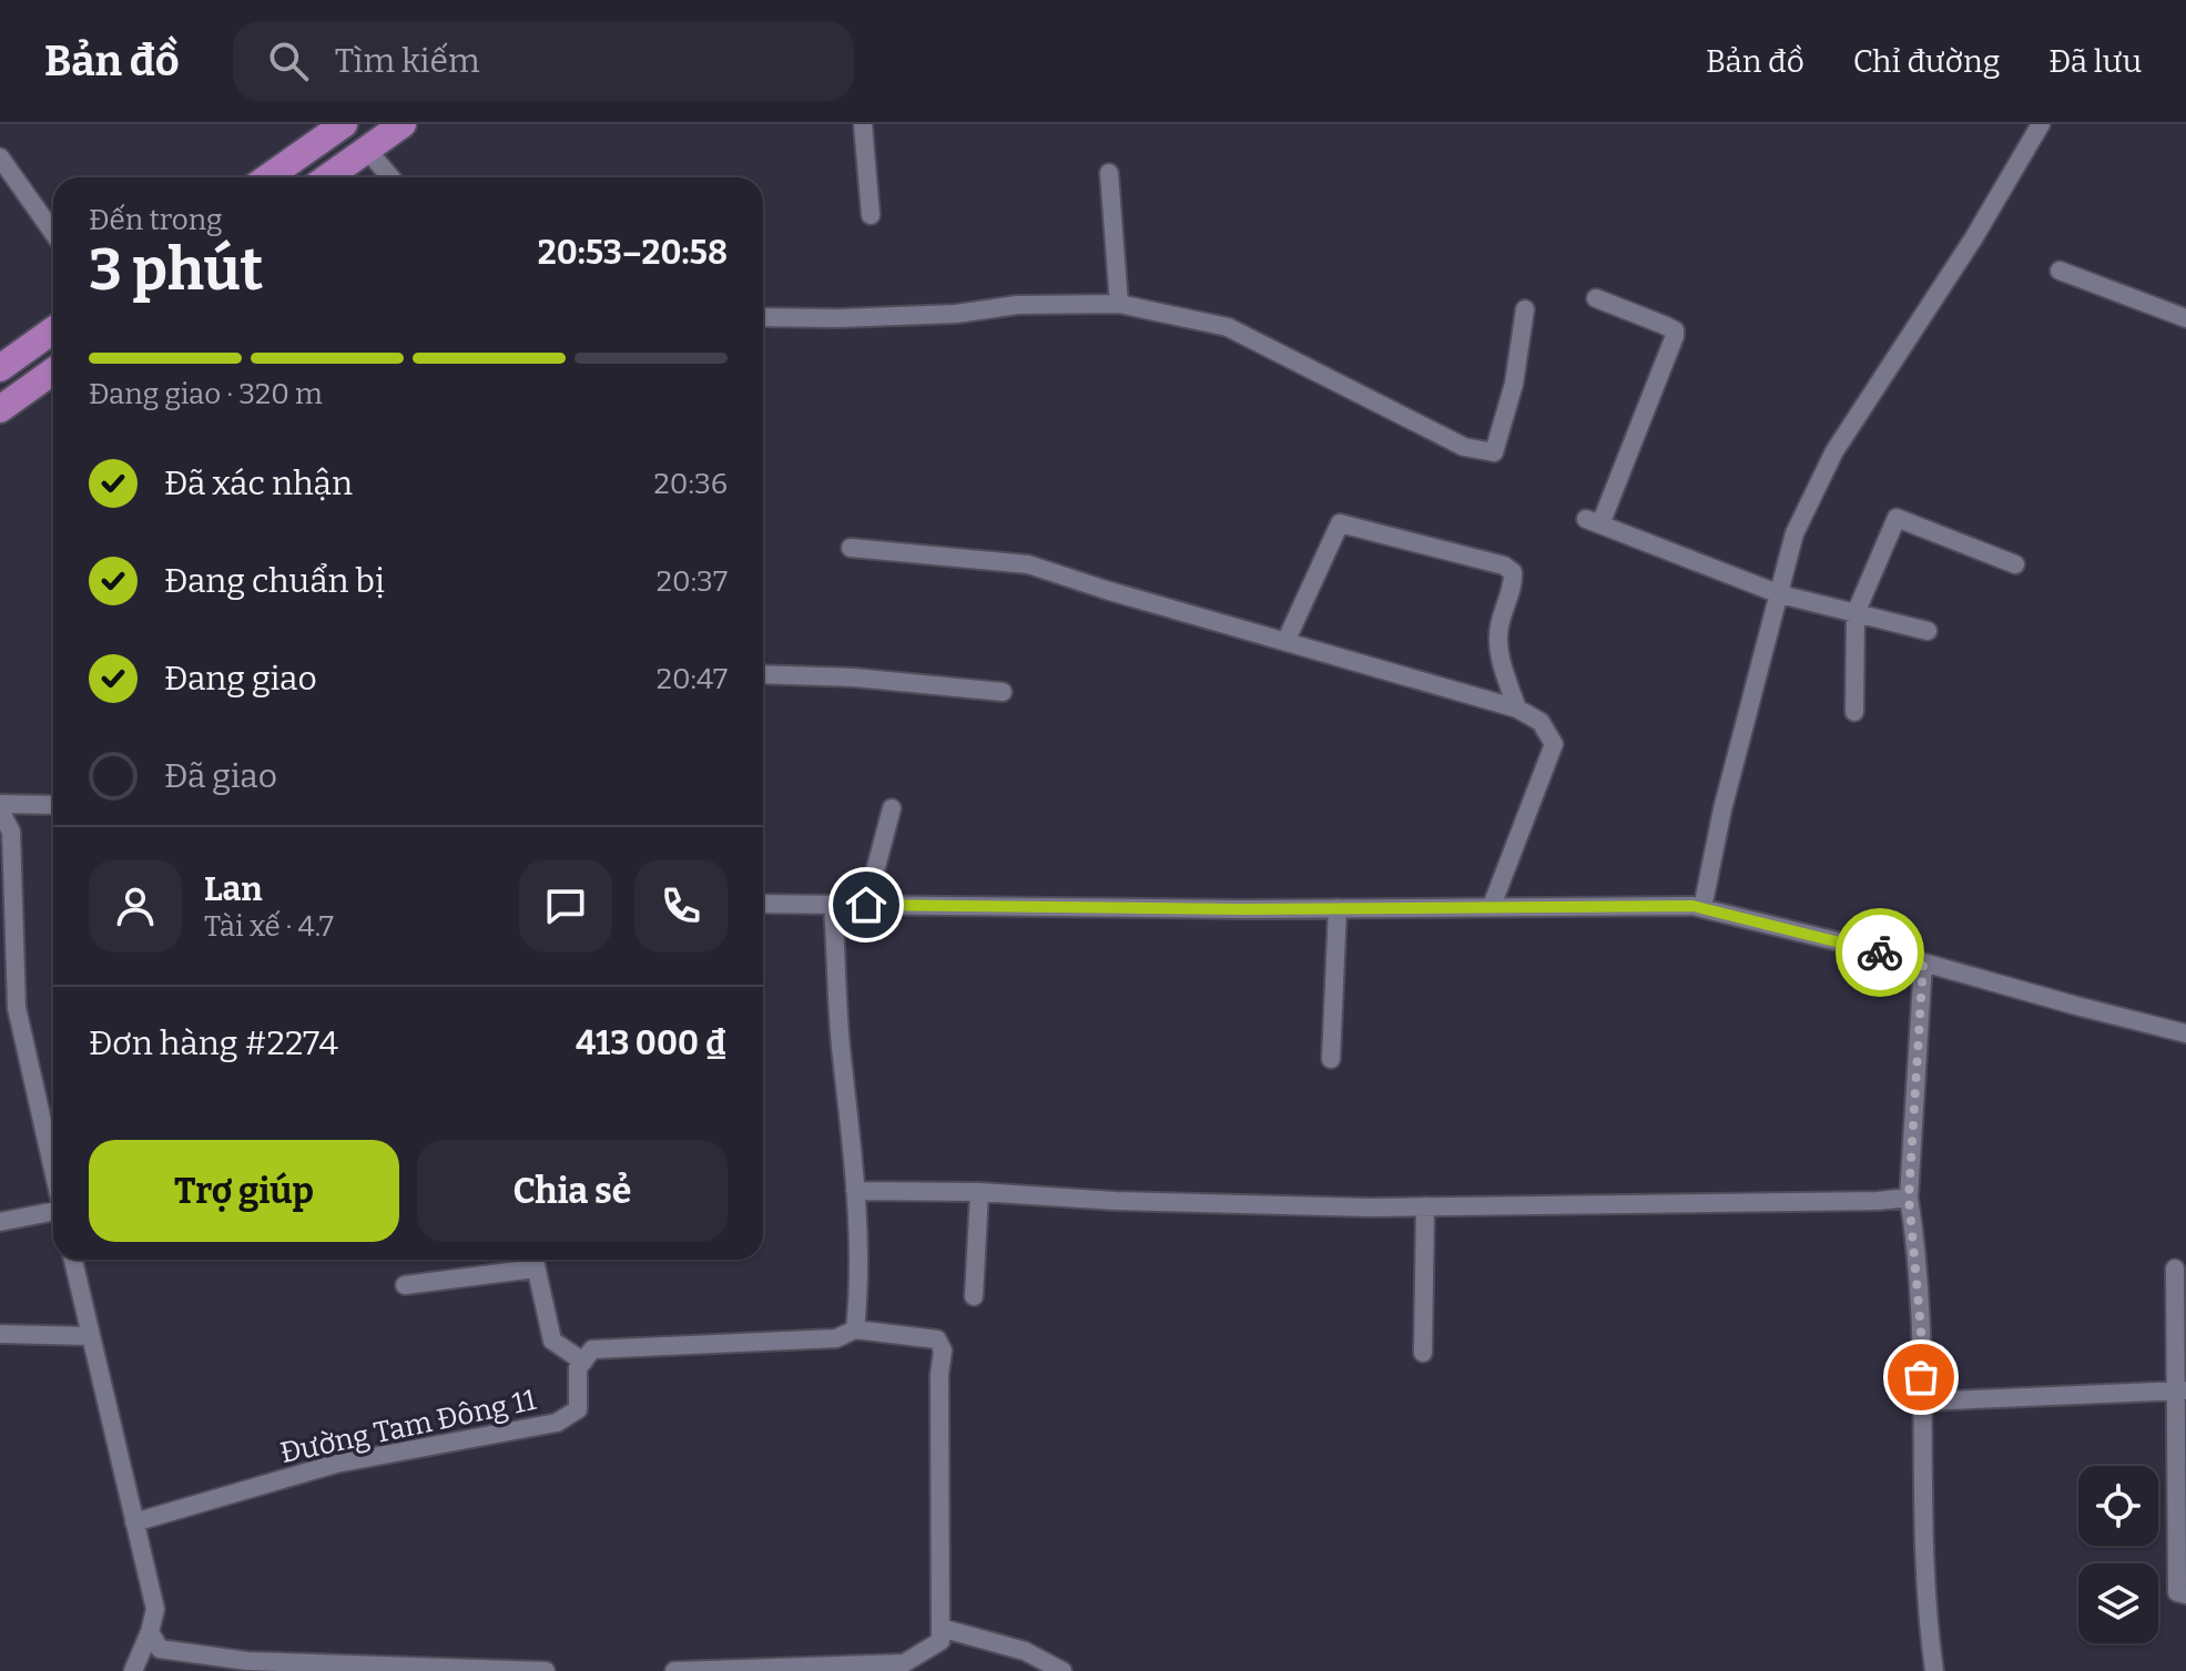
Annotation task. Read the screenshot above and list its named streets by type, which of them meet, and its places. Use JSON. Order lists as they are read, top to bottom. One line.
{"streets":{"street":["Đường Tam Đông 11"]},"page":{"header":"Bản đồ","search":"Tìm kiếm","nav":["Bản đồ","Chỉ đường","Đã lưu"],"heading":["3 phút","Đến trong","20:53–20:58"],"panel":["Lan","Tài xế · 4.7","Đơn hàng #2274","413 000 ₫"],"bar":"Đang giao · 320 m","list":[["Đã xác nhận","20:36"],["Đang chuẩn bị","20:37"],["Đang giao","20:47"],"Đã giao"],"buttons":["Trợ giúp","Chia sẻ"]}}
